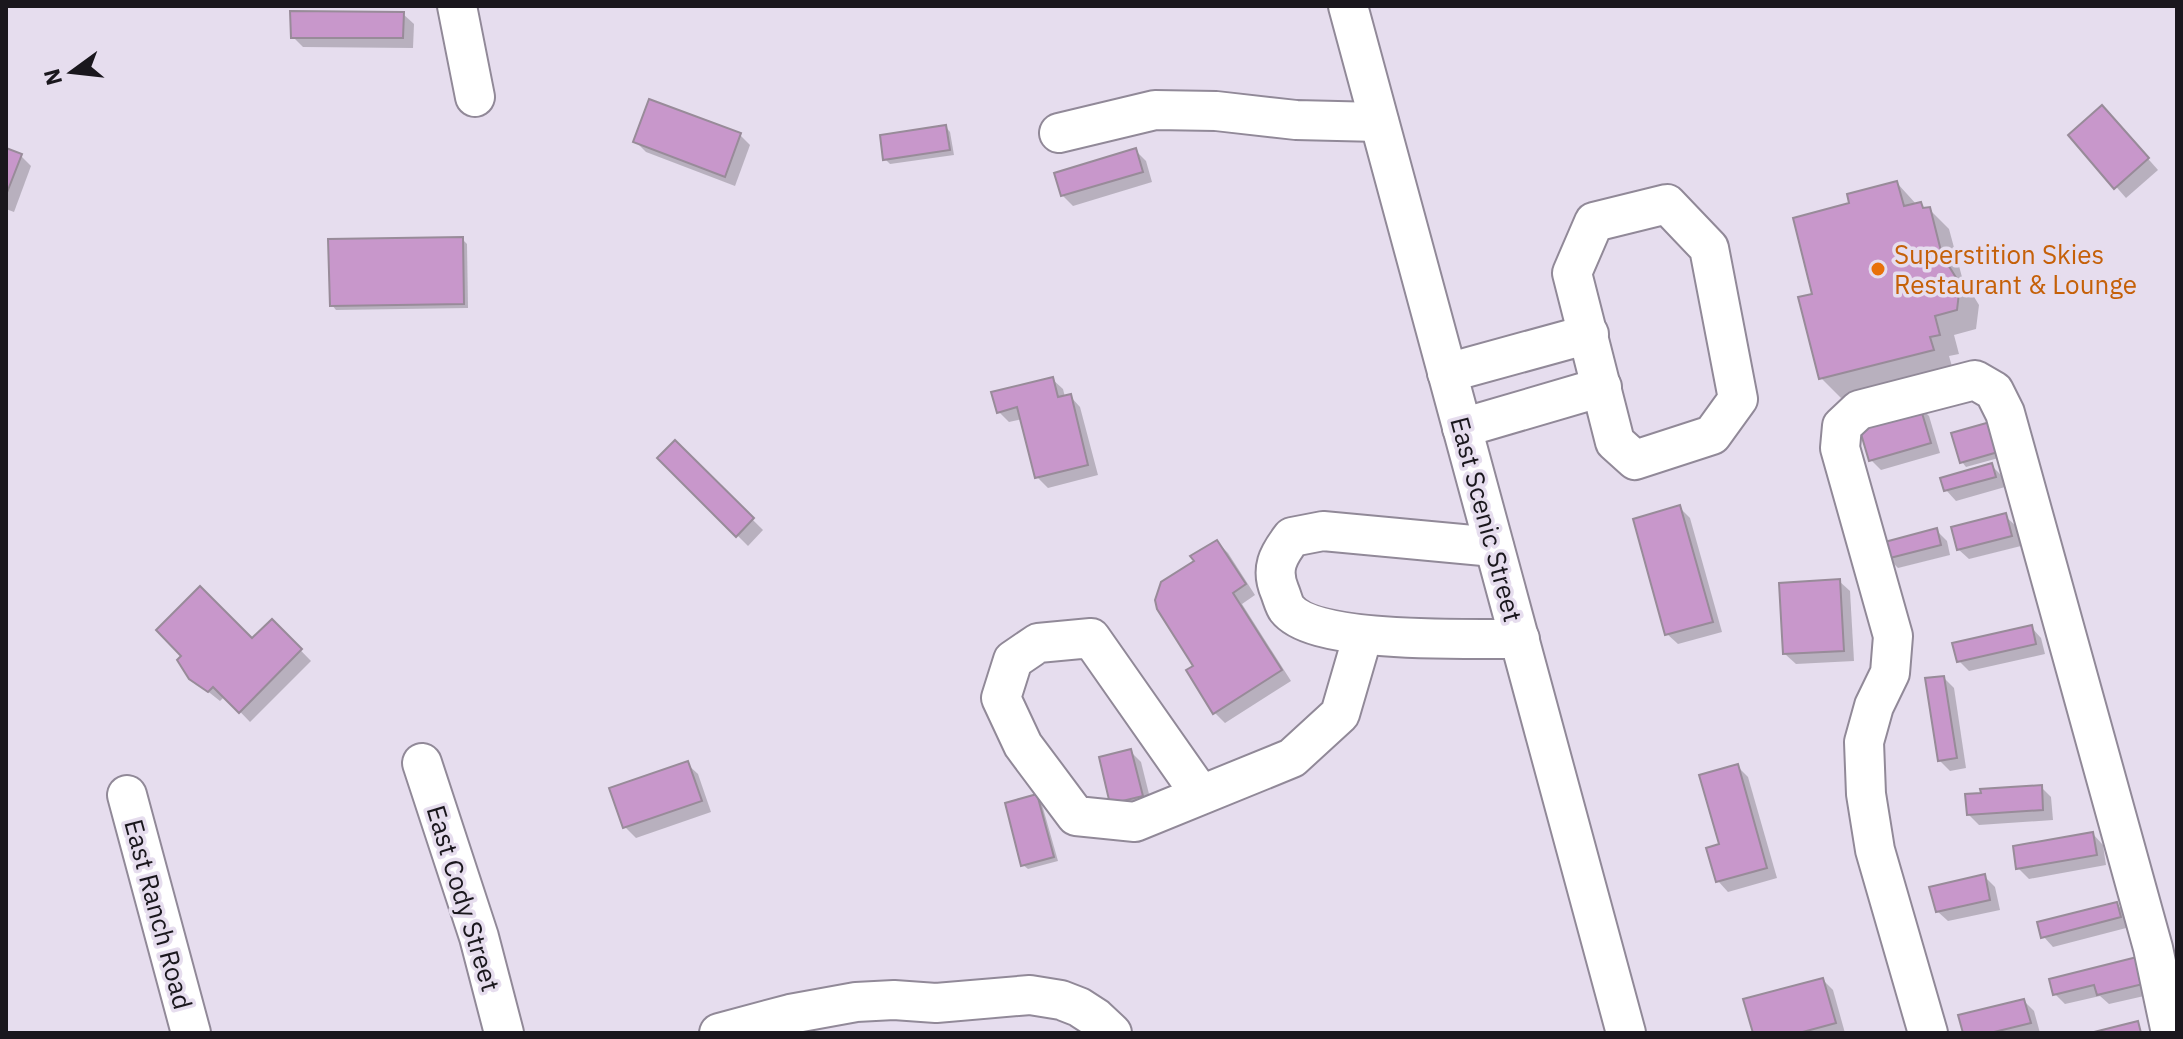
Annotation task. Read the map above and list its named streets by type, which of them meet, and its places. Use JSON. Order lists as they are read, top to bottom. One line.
{"streets":{"street":["East Scenic Street","East Cody Street","East Ranch Road"]},"places":["Superstition Skies Restaurant & Lounge"],"north":"left"}
